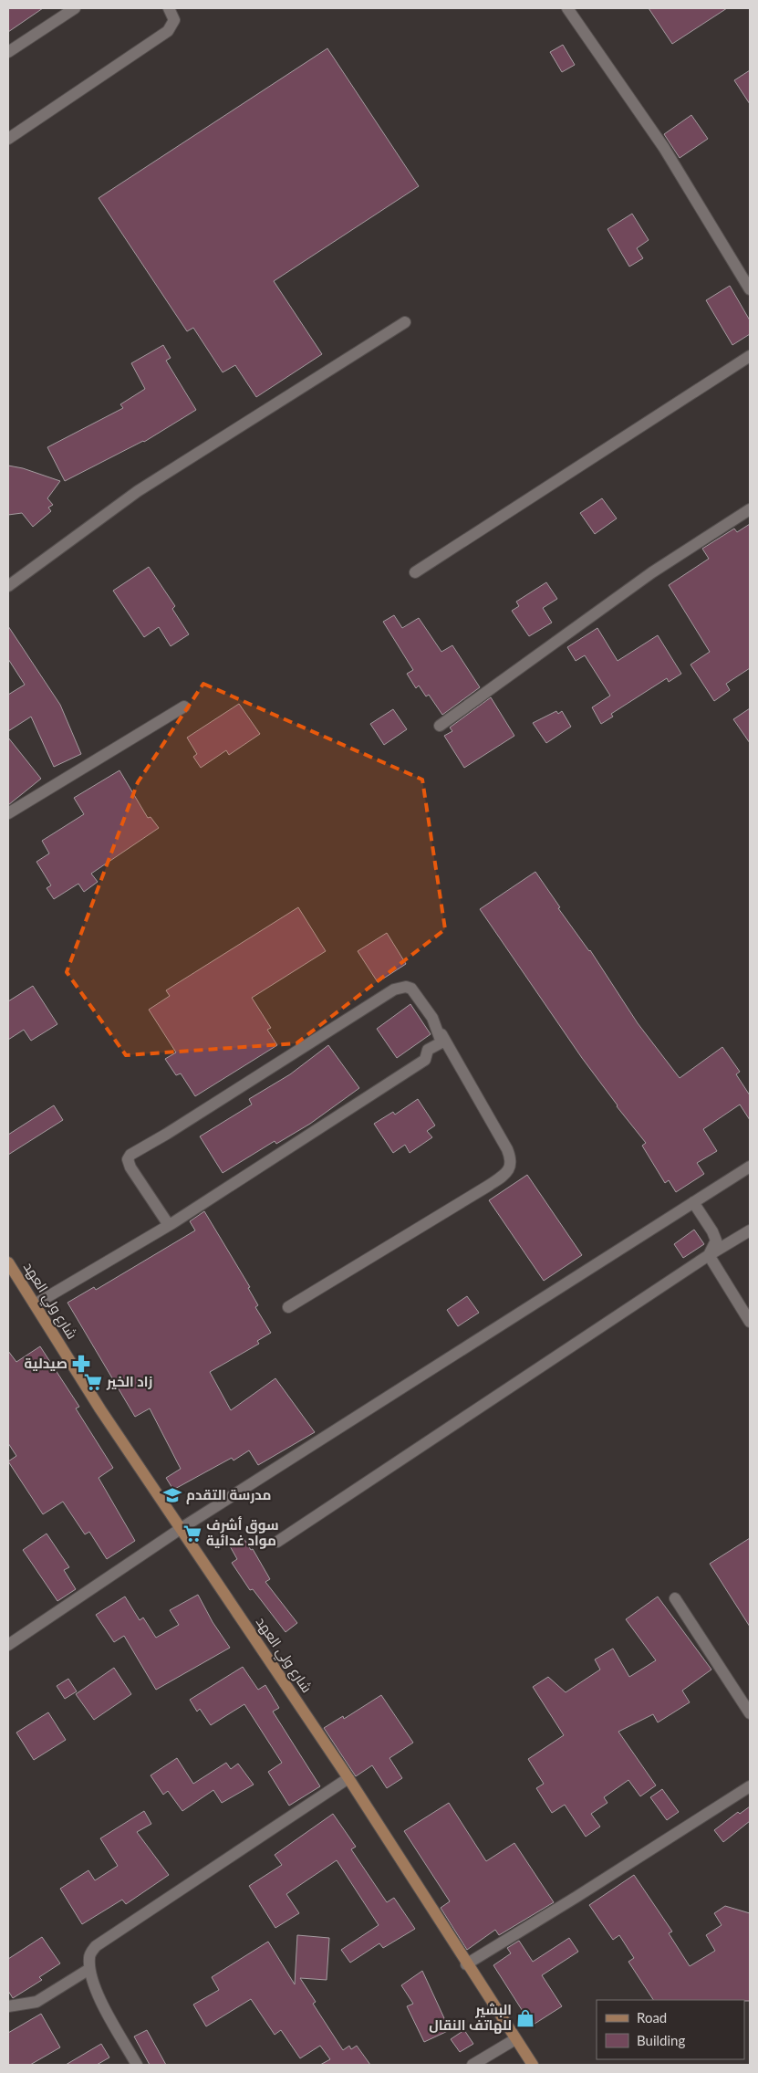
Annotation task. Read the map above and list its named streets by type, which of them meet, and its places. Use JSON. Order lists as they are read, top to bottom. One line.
{"streets":{"main road":["شارع ولي العهد"]},"places":{"pharmacy":["صيدلية"],"supermarket":["زاد الخير","سوق أشرف مواد غدائية"],"school or university":["مدرسة التقدم"],"shop":["البشير للهاتف النقال"]},"legend":["Road","Building"]}
